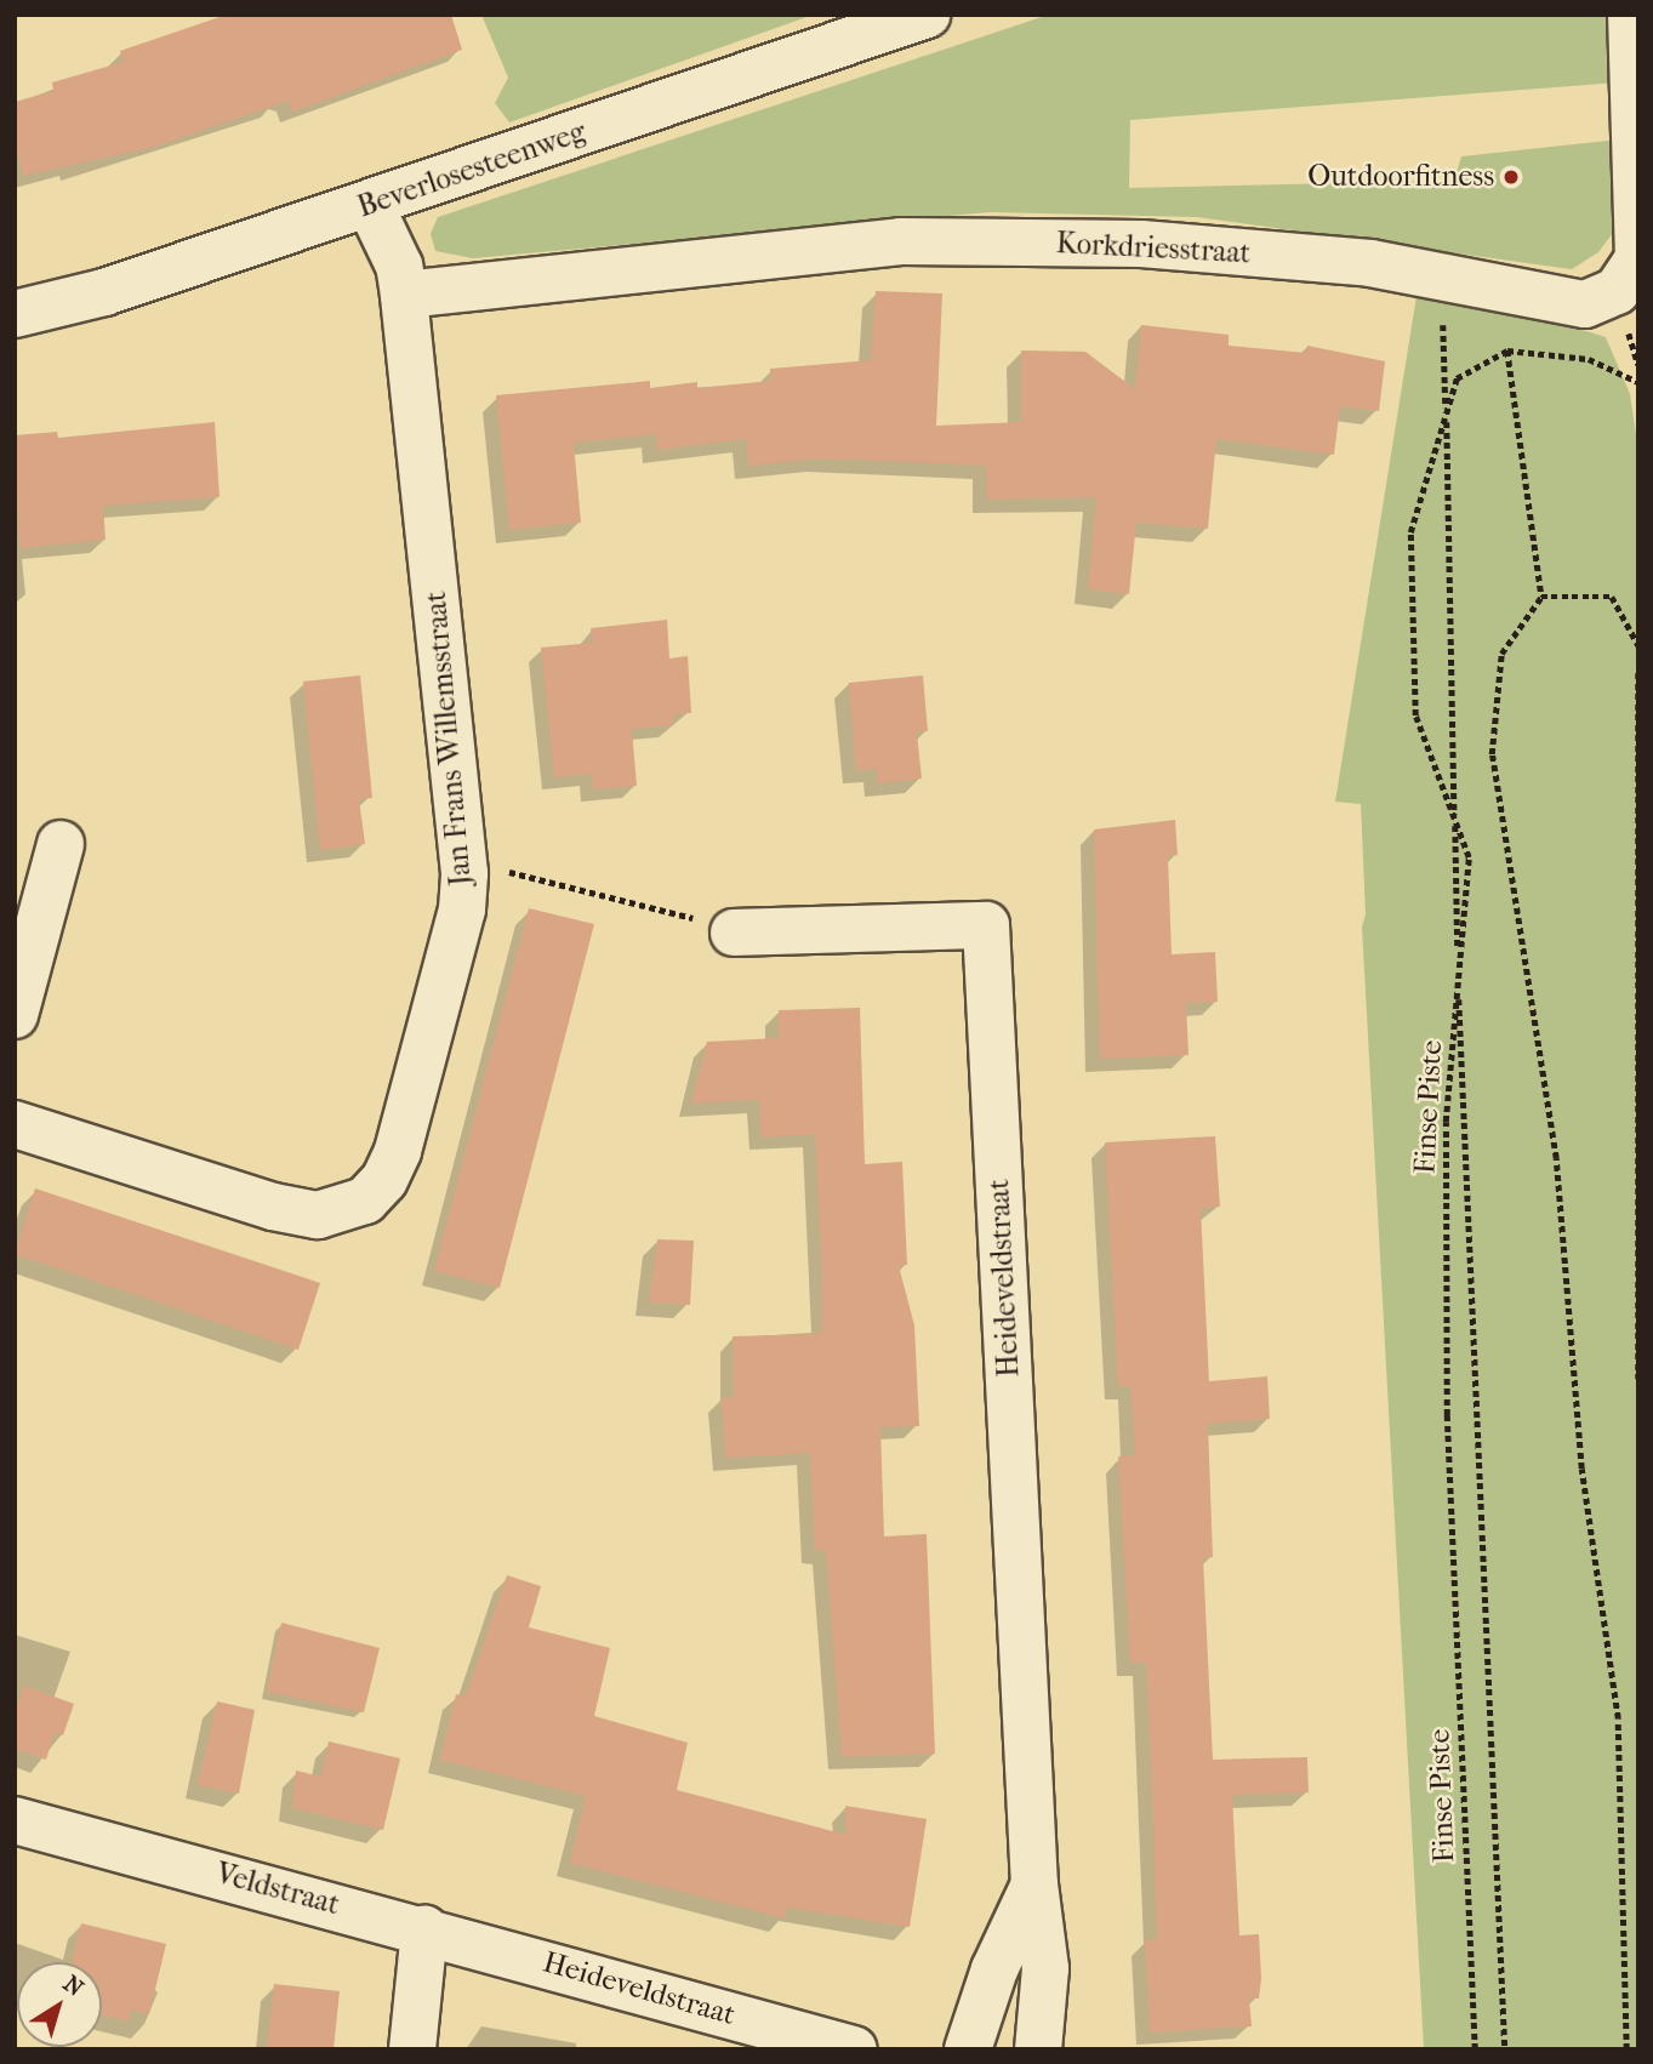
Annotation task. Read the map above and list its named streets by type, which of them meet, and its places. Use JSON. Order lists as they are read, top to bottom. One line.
{"streets":{"street":["Beverlosesteenweg","Korkdriesstraat","Jan Frans Willemsstraat","Heideveldstraat","Veldstraat"],"path":["Finse Piste"]},"crossings":[["Beverlosesteenweg","Jan Frans Willemsstraat"],["Korkdriesstraat","Jan Frans Willemsstraat"],["Heideveldstraat","Veldstraat"]],"places":["Outdoorfitness"],"north":"top right"}
